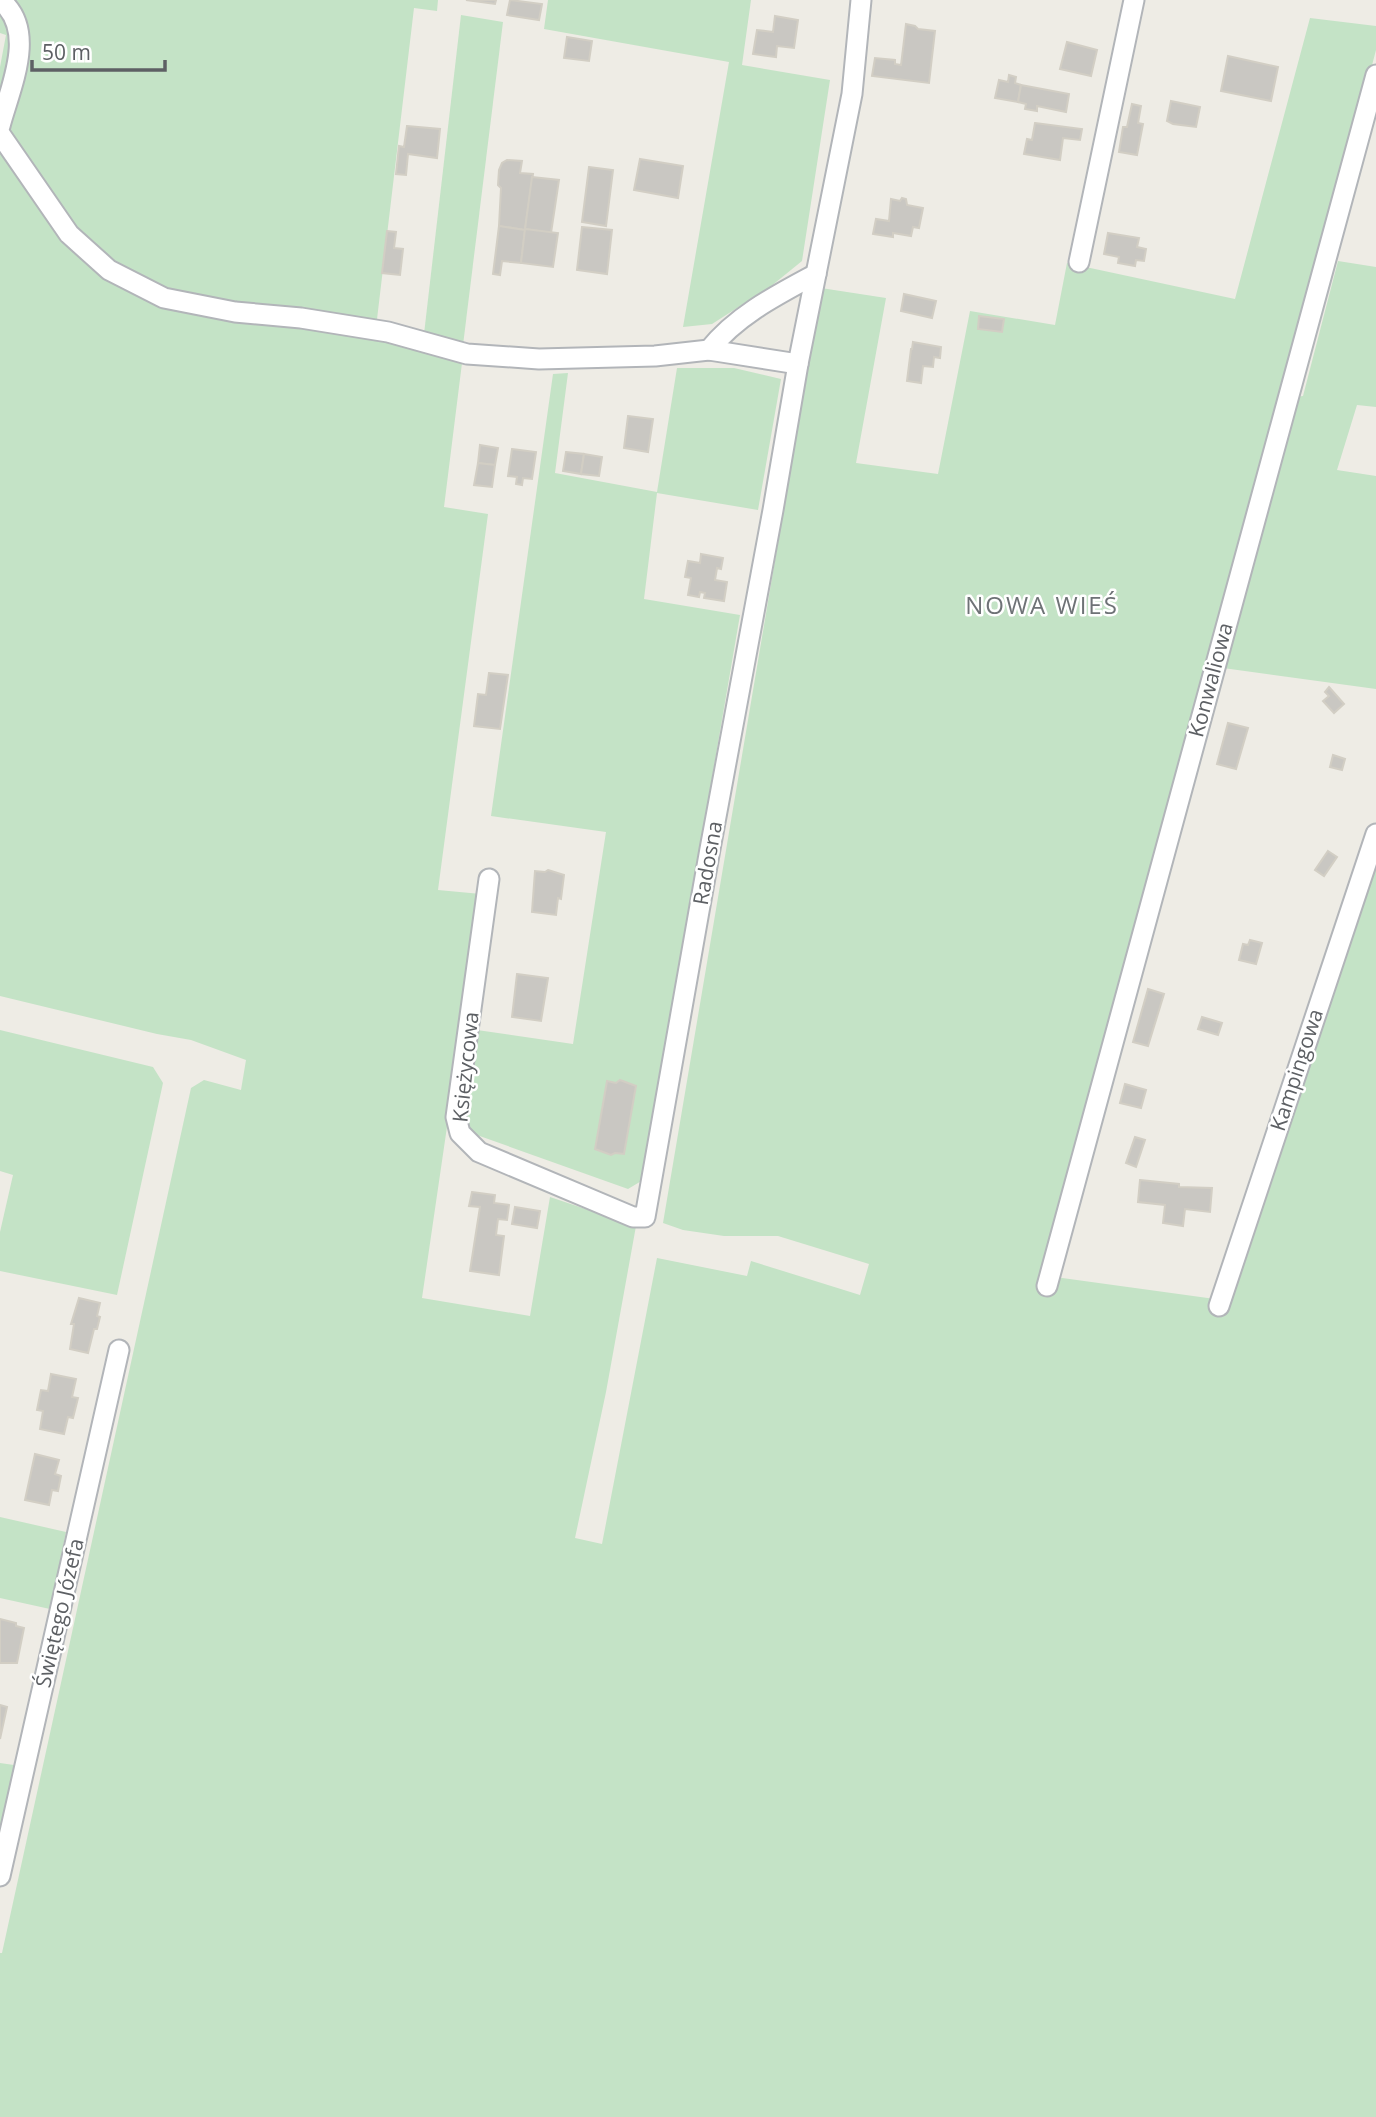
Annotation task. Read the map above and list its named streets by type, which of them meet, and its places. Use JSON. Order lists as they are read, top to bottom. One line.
{"streets":{"street":["Konwaliowa","Radosna","Księżycowa","Kampingowa","Świętego Józefa"]},"crossings":[["Radosna","Księżycowa"]],"districts":["NOWA WIEŚ"],"scale_bar":"50 m"}
